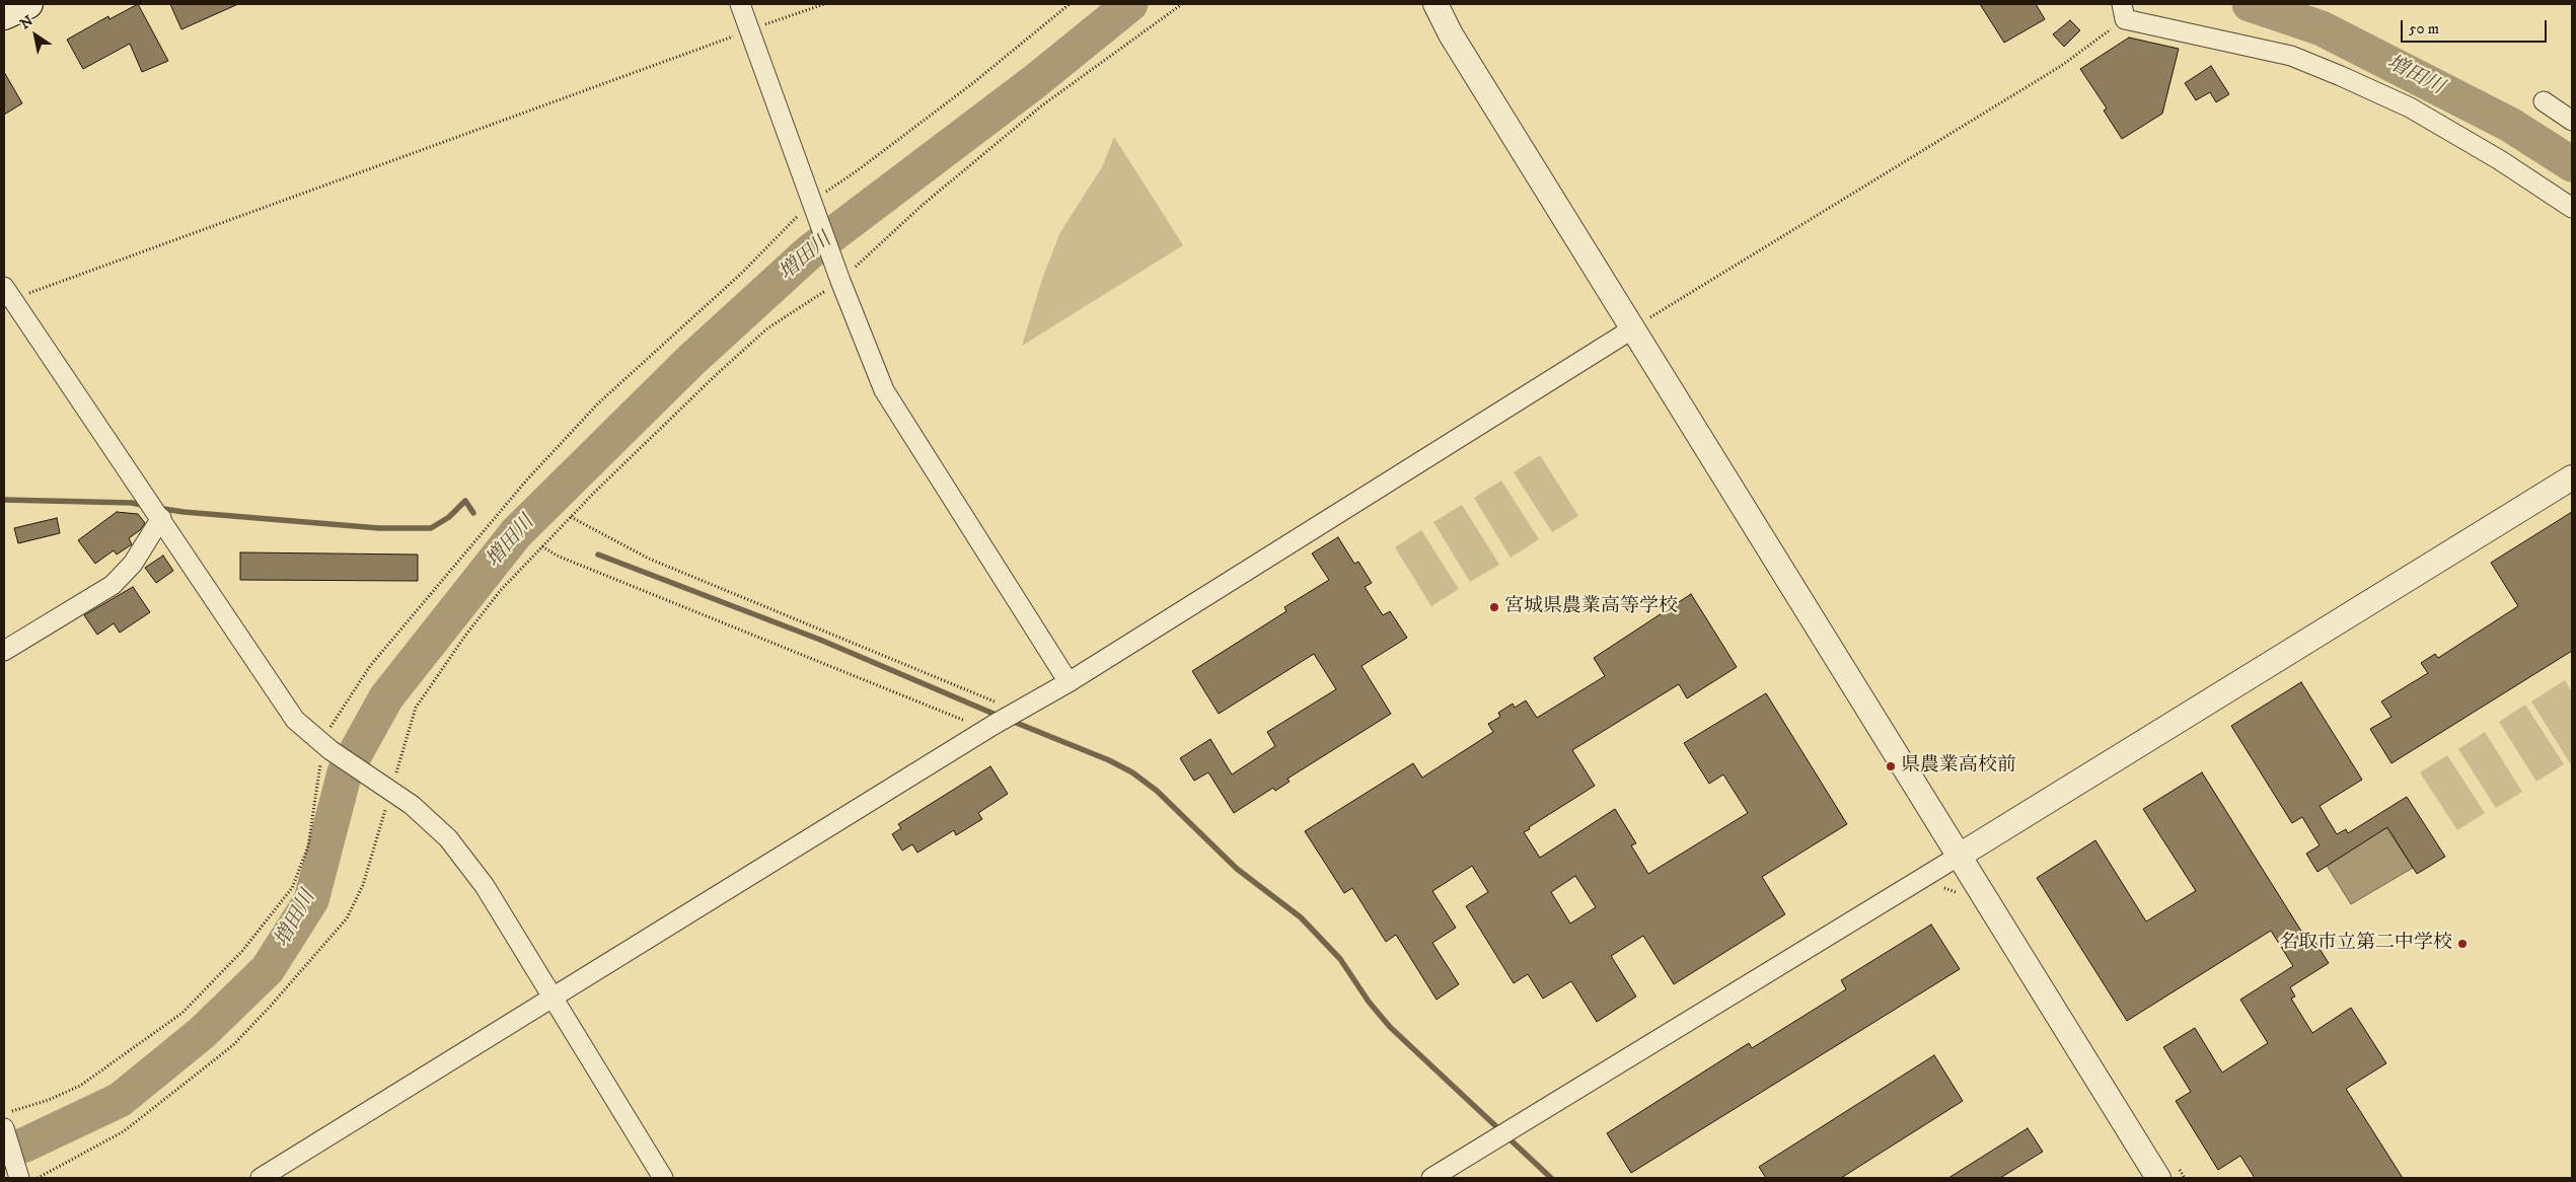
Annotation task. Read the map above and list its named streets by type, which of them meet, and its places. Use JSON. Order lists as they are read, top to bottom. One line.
{"water":["増田川"],"places":["宮城県農業高等学校","県農業高校前","名取市立第二中学校"],"scale_bar":"50 m","north":"top left"}
